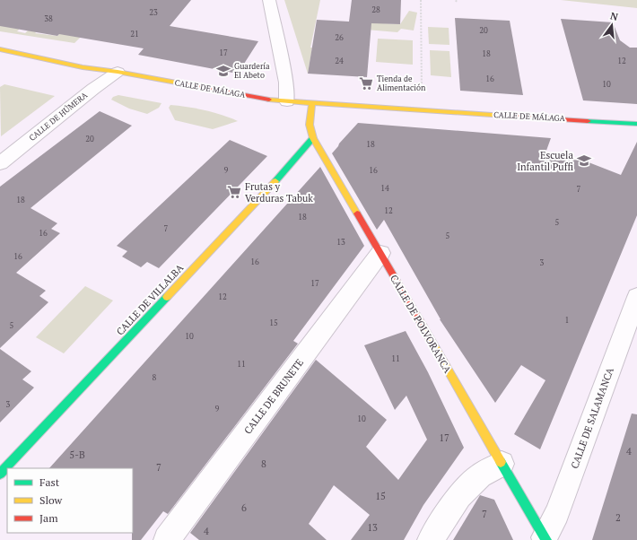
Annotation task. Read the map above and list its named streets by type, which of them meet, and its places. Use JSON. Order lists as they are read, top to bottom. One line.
{"streets":{"street":["CALLE DE MÁLAGA","CALLE DE HÚMERA","CALLE DE VILLALBA","CALLE DE POLVORANCA","CALLE DE BRUNETE","CALLE DE SALAMANCA"]},"crossings":[["CALLE DE MÁLAGA","CALLE DE HÚMERA"],["CALLE DE MÁLAGA","CALLE DE POLVORANCA"],["CALLE DE VILLALBA","CALLE DE POLVORANCA"],["CALLE DE POLVORANCA","CALLE DE BRUNETE"],["CALLE DE POLVORANCA","CALLE DE SALAMANCA"]],"places":{"school or university":["Guardería El Abeto","Escuela Infantil Puffi"],"supermarket":["Tienda de Alimentación","Frutas y Verduras Tabuk"]},"house_numbers":["28","23","38","20","21","26","17","18","24","12","16","10","20","18","9","16","14","7","18","12","18","5","7","16","5","13","16","16","3","17","12","1","15","5","10","11","11","8","3","9","10","17","4","5-B","8","7","15","6","7","2","13","4"],"legend":["Fast","Slow","Jam"],"north":"top"}
